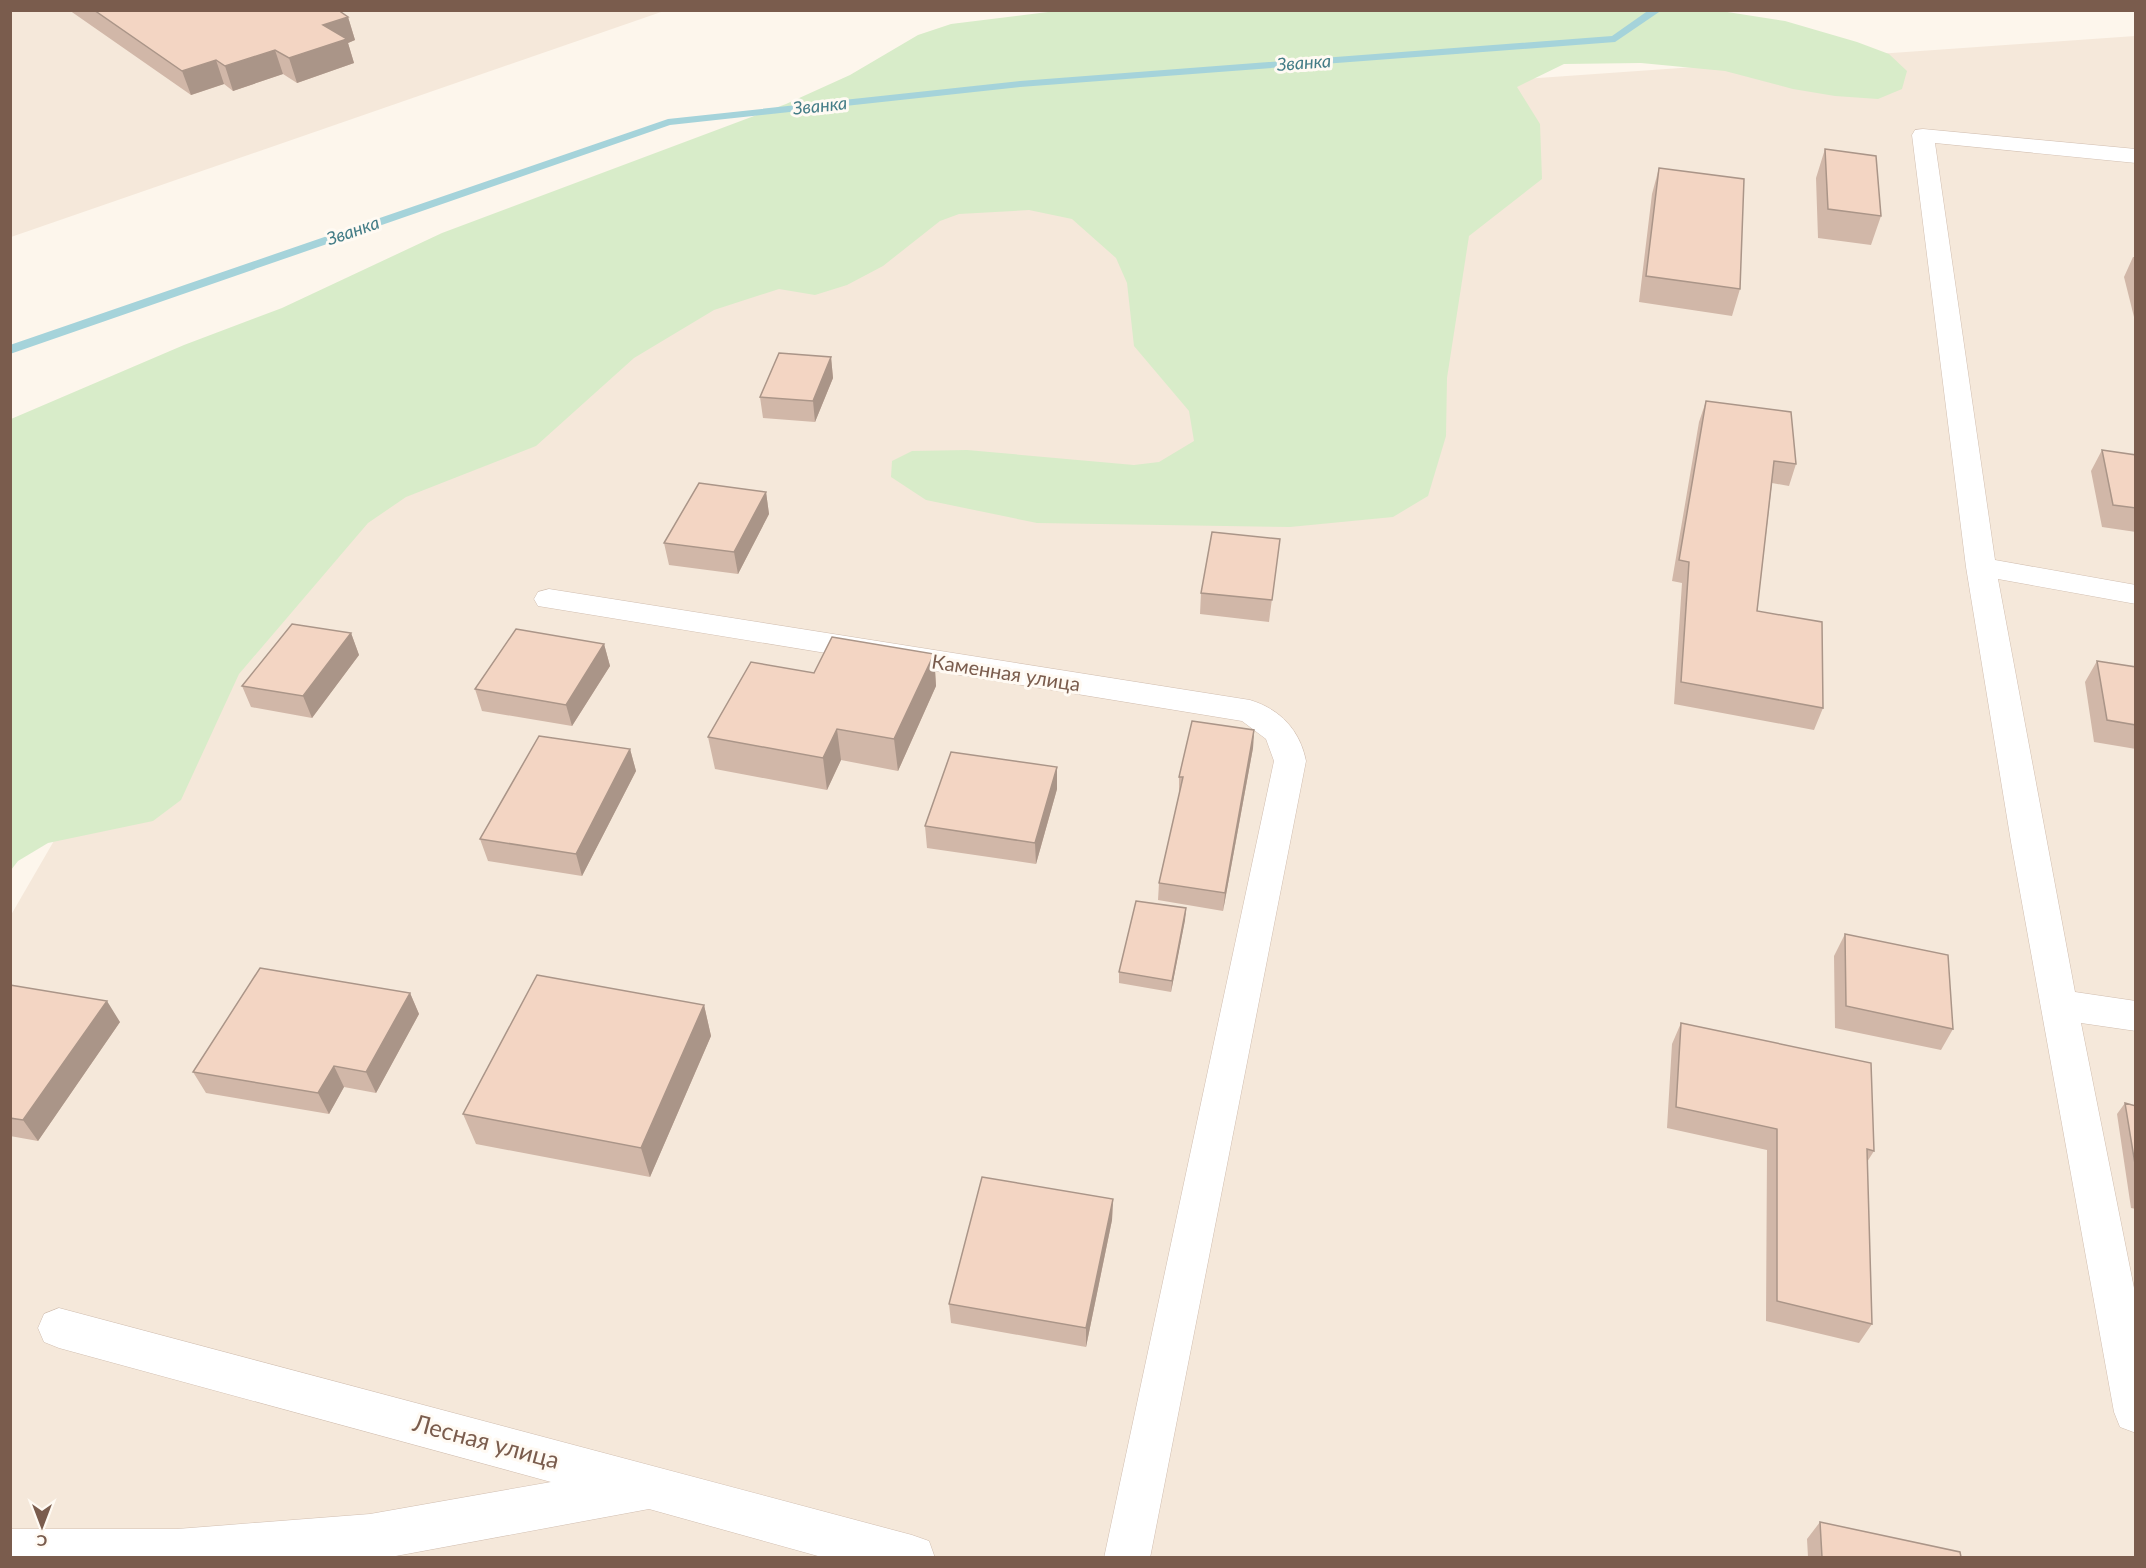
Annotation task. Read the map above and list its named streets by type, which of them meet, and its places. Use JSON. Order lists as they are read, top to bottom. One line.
{"streets":{"street":["Каменная улица","Лесная улица"]},"water":["Званка"],"north":"bottom"}
